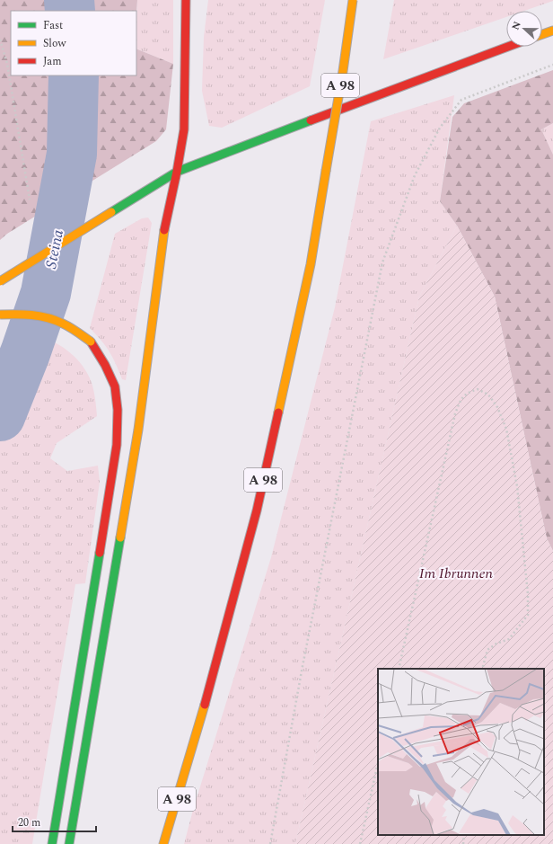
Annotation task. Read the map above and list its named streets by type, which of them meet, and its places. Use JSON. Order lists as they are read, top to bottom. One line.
{"streets":{"main road":["A 98"]},"water":["Steina"],"parks":["Im Ibrunnen"],"legend":["Fast","Slow","Jam"],"scale_bar":"20 m","north":"left"}
